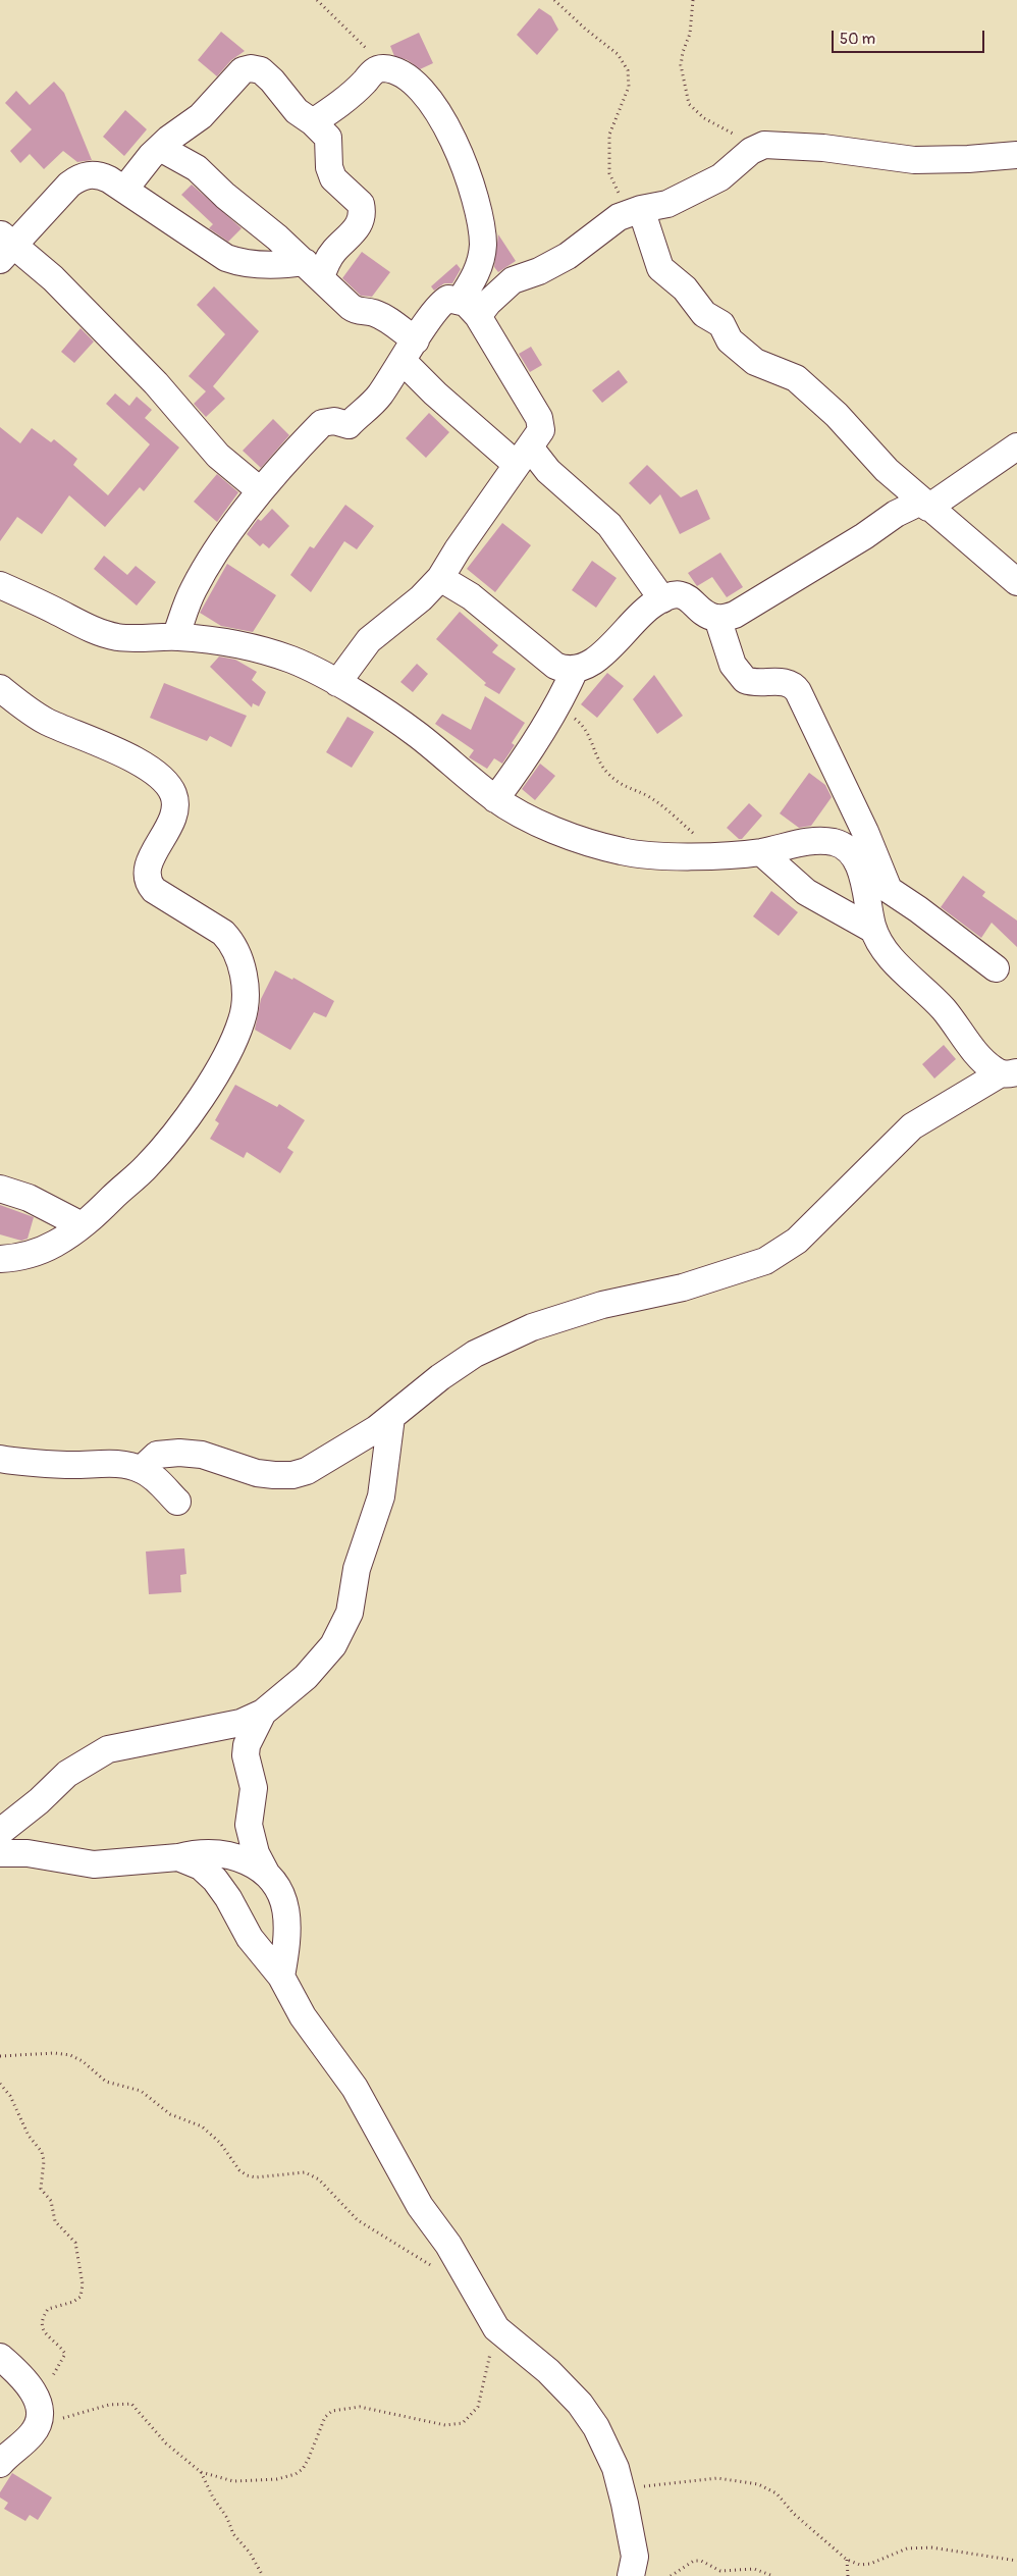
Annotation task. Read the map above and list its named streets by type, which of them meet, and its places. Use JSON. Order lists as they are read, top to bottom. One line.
{"scale_bar":"50 m"}
